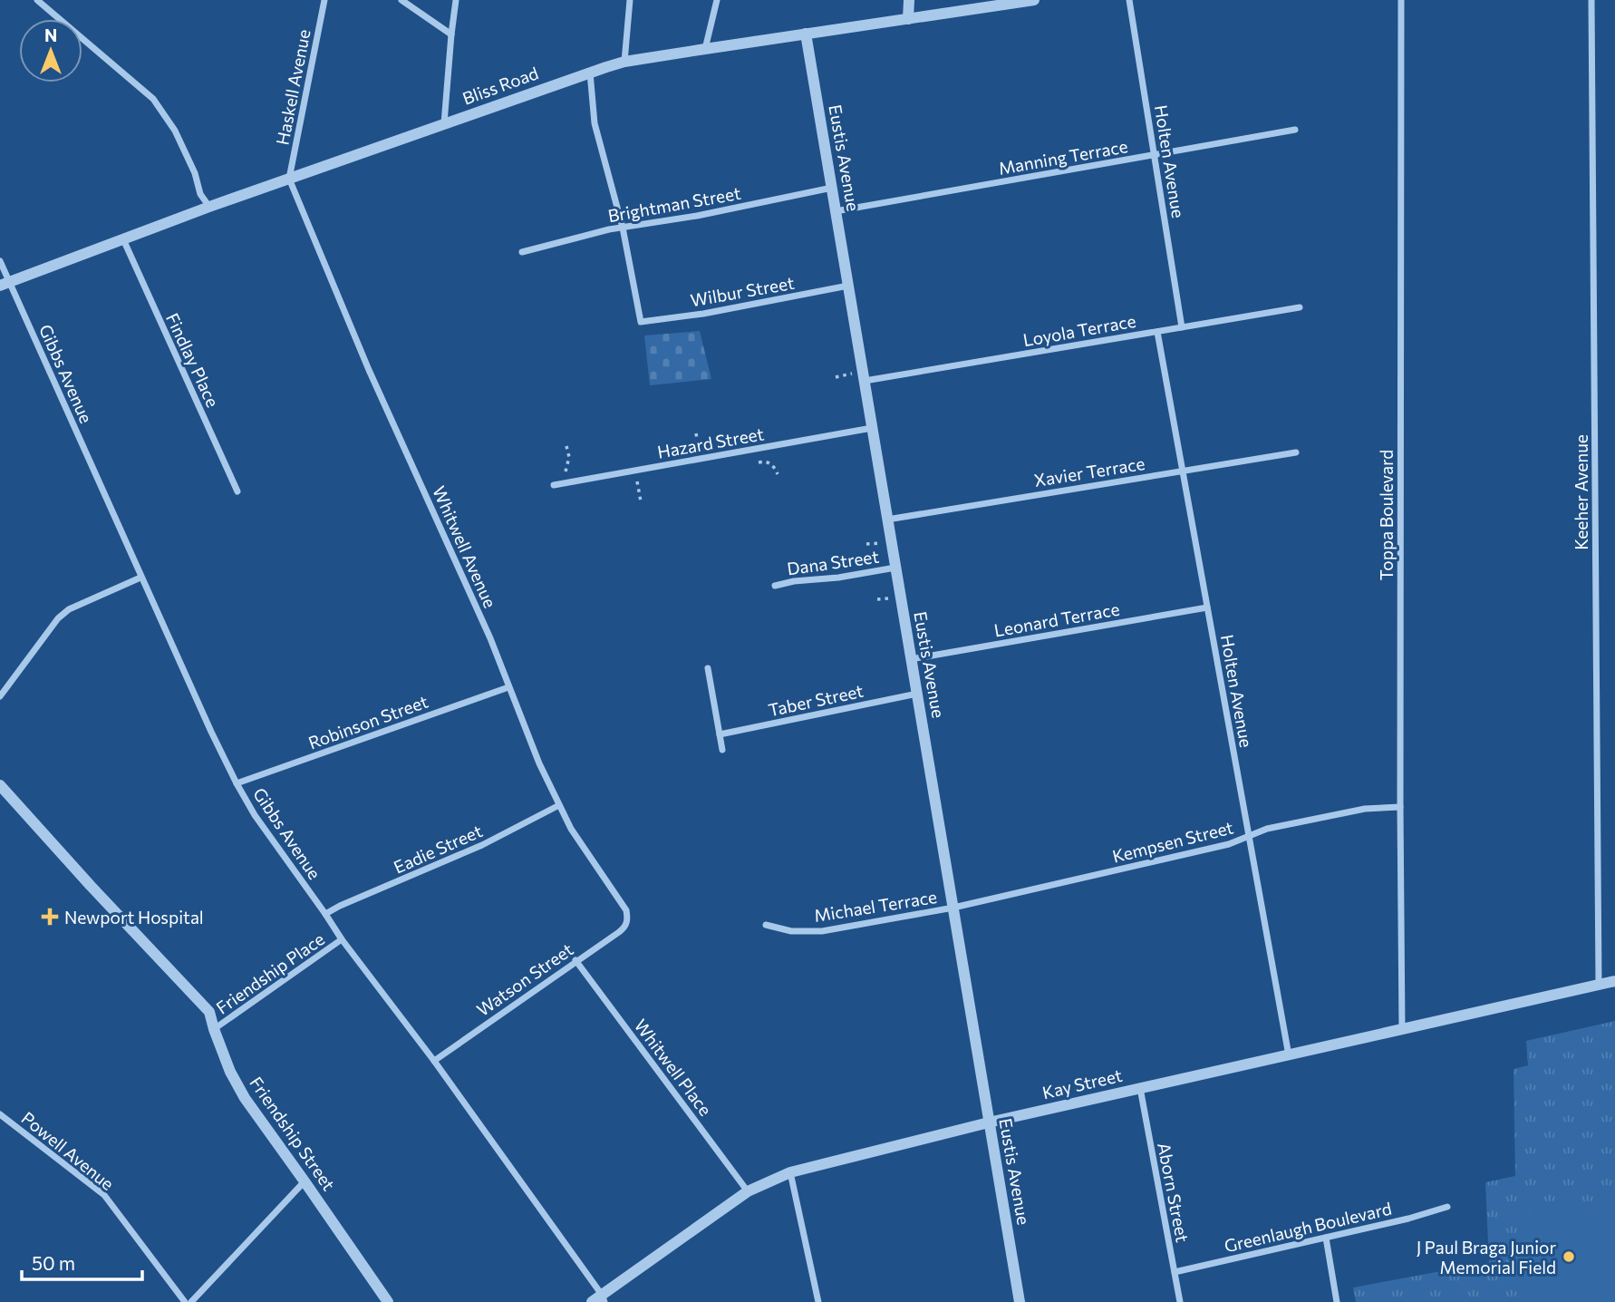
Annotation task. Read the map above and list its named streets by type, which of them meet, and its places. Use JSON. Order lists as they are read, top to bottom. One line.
{"streets":{"street":["Bliss Road","Haskell Avenue","Manning Terrace","Eustis Avenue","Holten Avenue","Brightman Street","Wilbur Street","Loyola Terrace","Findlay Place","Gibbs Avenue","Hazard Street","Xavier Terrace","Keeher Avenue","Toppa Boulevard","Whitwell Avenue","Dana Street","Leonard Terrace","Taber Street","Robinson Street","Kempsen Street","Eadie Street","Michael Terrace","Friendship Place","Watson Street","Whitwell Place","Kay Street","Friendship Street","Powell Avenue","Aborn Street","Greenlaugh Boulevard"]},"crossings":[["Bliss Road","Haskell Avenue"],["Bliss Road","Eustis Avenue"],["Bliss Road","Findlay Place"],["Bliss Road","Gibbs Avenue"],["Bliss Road","Whitwell Avenue"],["Haskell Avenue","Whitwell Avenue"],["Manning Terrace","Eustis Avenue"],["Manning Terrace","Holten Avenue"],["Eustis Avenue","Brightman Street"],["Eustis Avenue","Wilbur Street"],["Eustis Avenue","Loyola Terrace"],["Eustis Avenue","Hazard Street"],["Eustis Avenue","Xavier Terrace"],["Eustis Avenue","Dana Street"],["Eustis Avenue","Leonard Terrace"],["Eustis Avenue","Taber Street"],["Eustis Avenue","Kempsen Street"],["Eustis Avenue","Michael Terrace"],["Eustis Avenue","Kay Street"],["Holten Avenue","Loyola Terrace"],["Holten Avenue","Xavier Terrace"],["Holten Avenue","Leonard Terrace"],["Holten Avenue","Kempsen Street"],["Holten Avenue","Kay Street"],["Brightman Street","Wilbur Street"],["Gibbs Avenue","Robinson Street"],["Gibbs Avenue","Eadie Street"],["Gibbs Avenue","Friendship Place"],["Gibbs Avenue","Watson Street"],["Gibbs Avenue","Kay Street"],["Keeher Avenue","Kay Street"],["Toppa Boulevard","Kempsen Street"],["Toppa Boulevard","Kay Street"],["Whitwell Avenue","Robinson Street"],["Whitwell Avenue","Eadie Street"],["Whitwell Avenue","Watson Street"],["Kempsen Street","Michael Terrace"],["Friendship Place","Friendship Street"],["Watson Street","Whitwell Place"],["Whitwell Place","Kay Street"],["Kay Street","Aborn Street"],["Aborn Street","Greenlaugh Boulevard"]],"places":{"health":["Newport Hospital"],"other":["J Paul Braga Junior Memorial Field"]},"scale_bar":"50 m","north":"top"}
